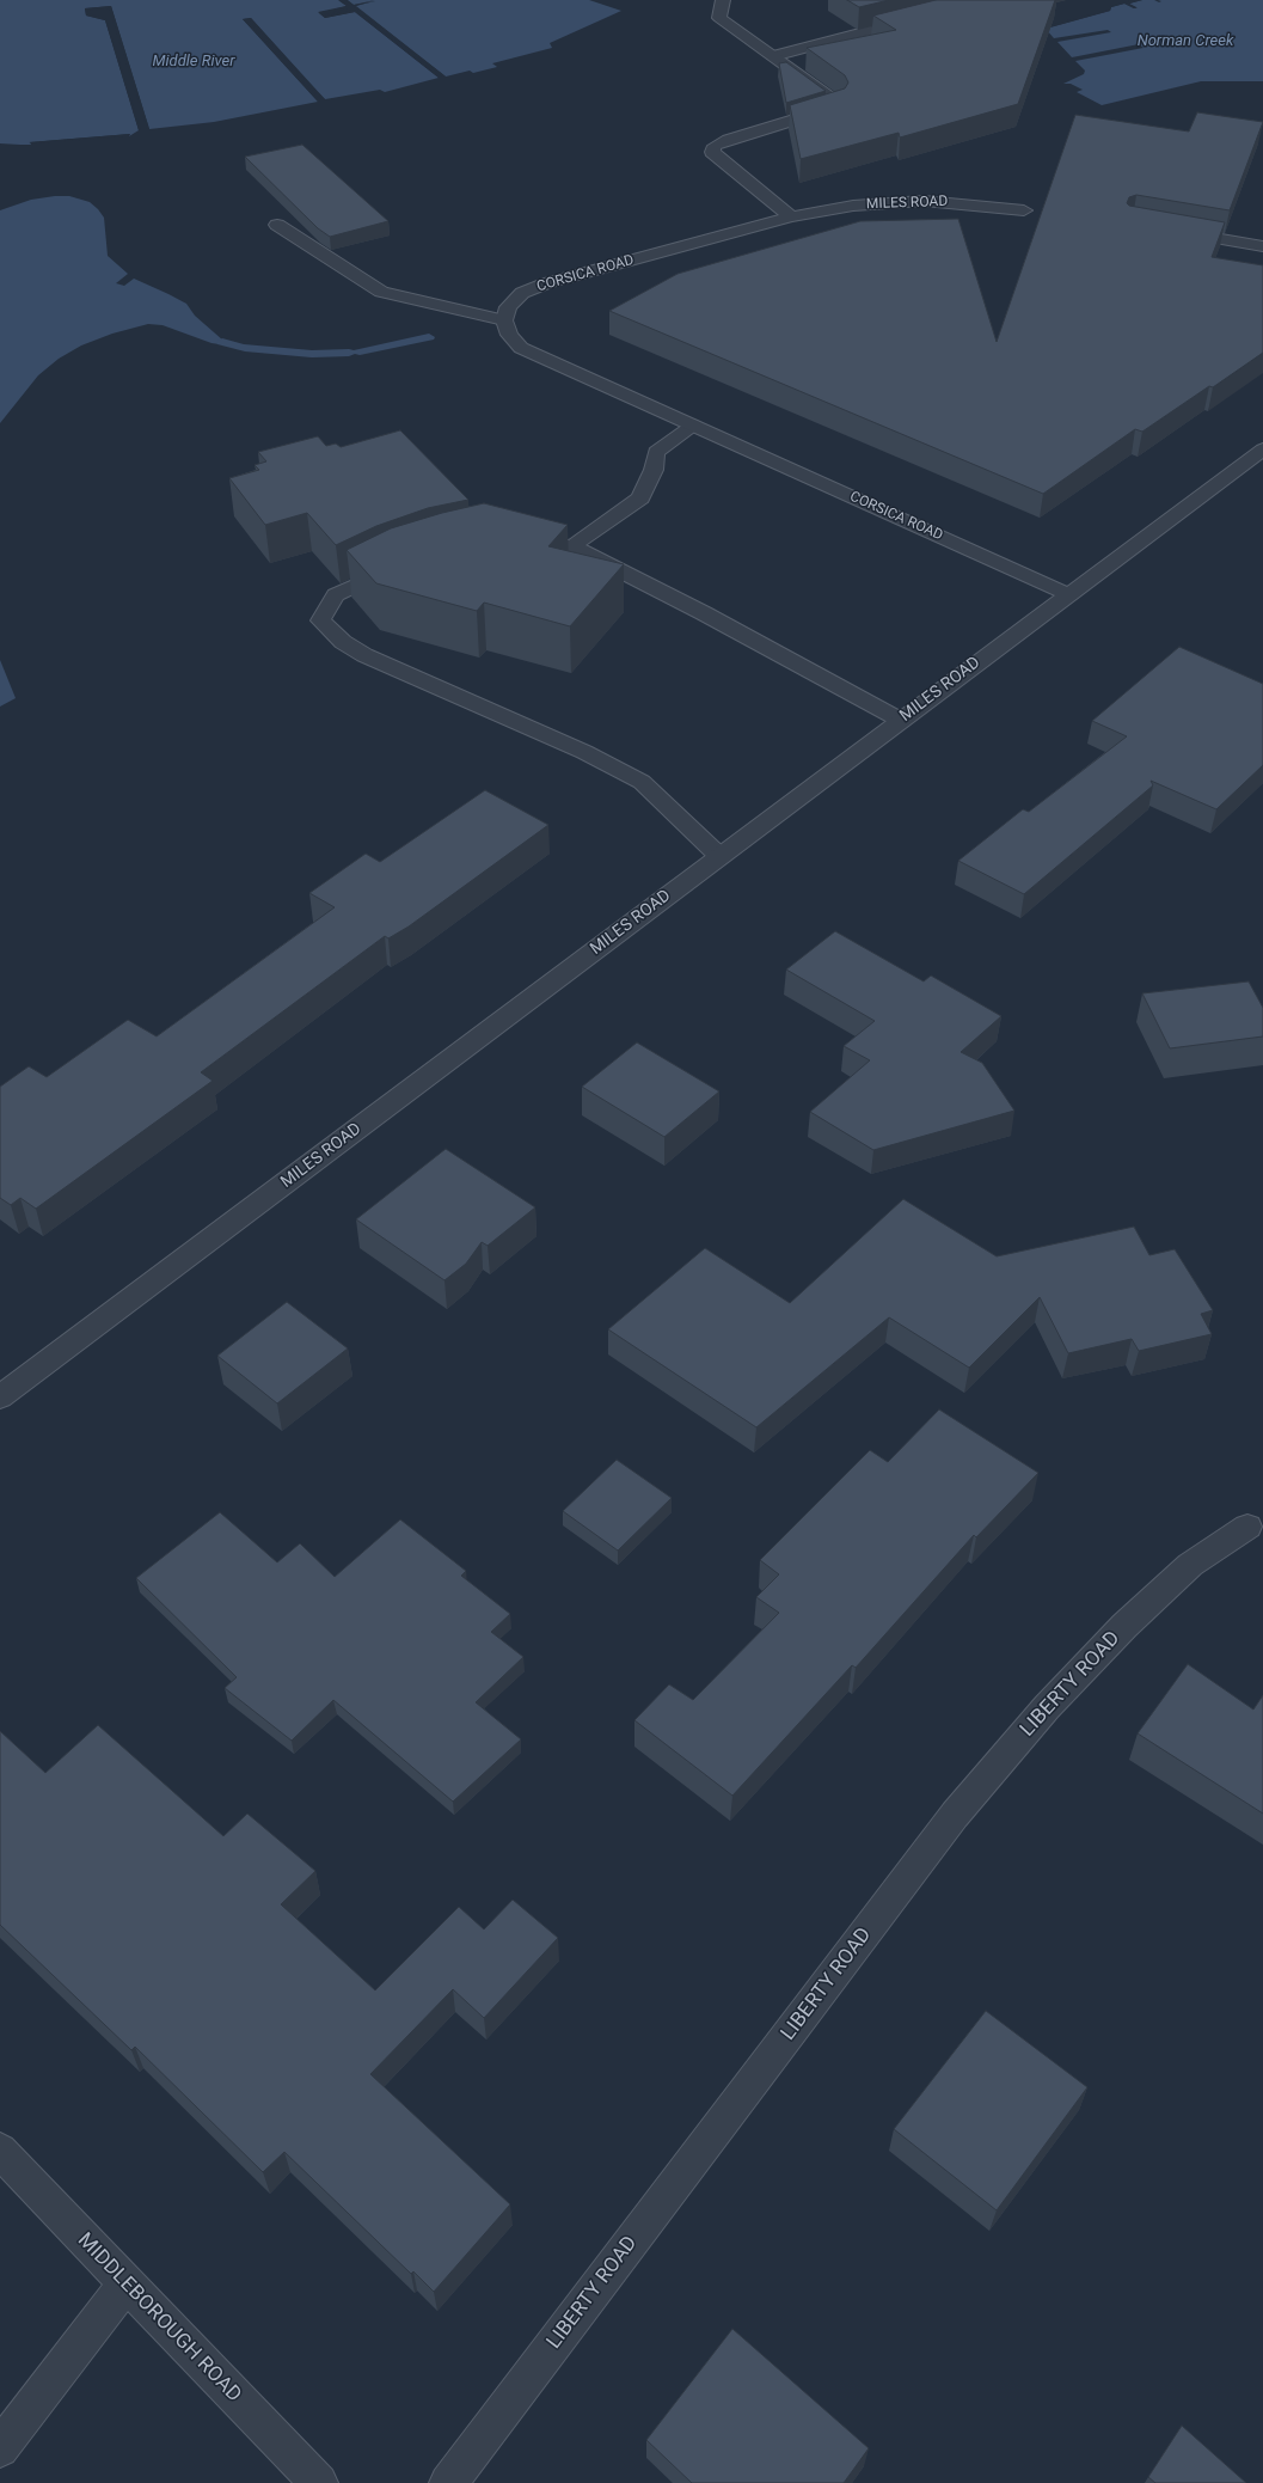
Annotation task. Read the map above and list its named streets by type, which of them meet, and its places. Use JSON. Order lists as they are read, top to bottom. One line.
{"streets":{"street":["MILES ROAD","CORSICA ROAD","LIBERTY ROAD","MIDDLEBOROUGH ROAD"]},"crossings":[["MILES ROAD","CORSICA ROAD"]],"water":["Norman Creek","Middle River"]}
